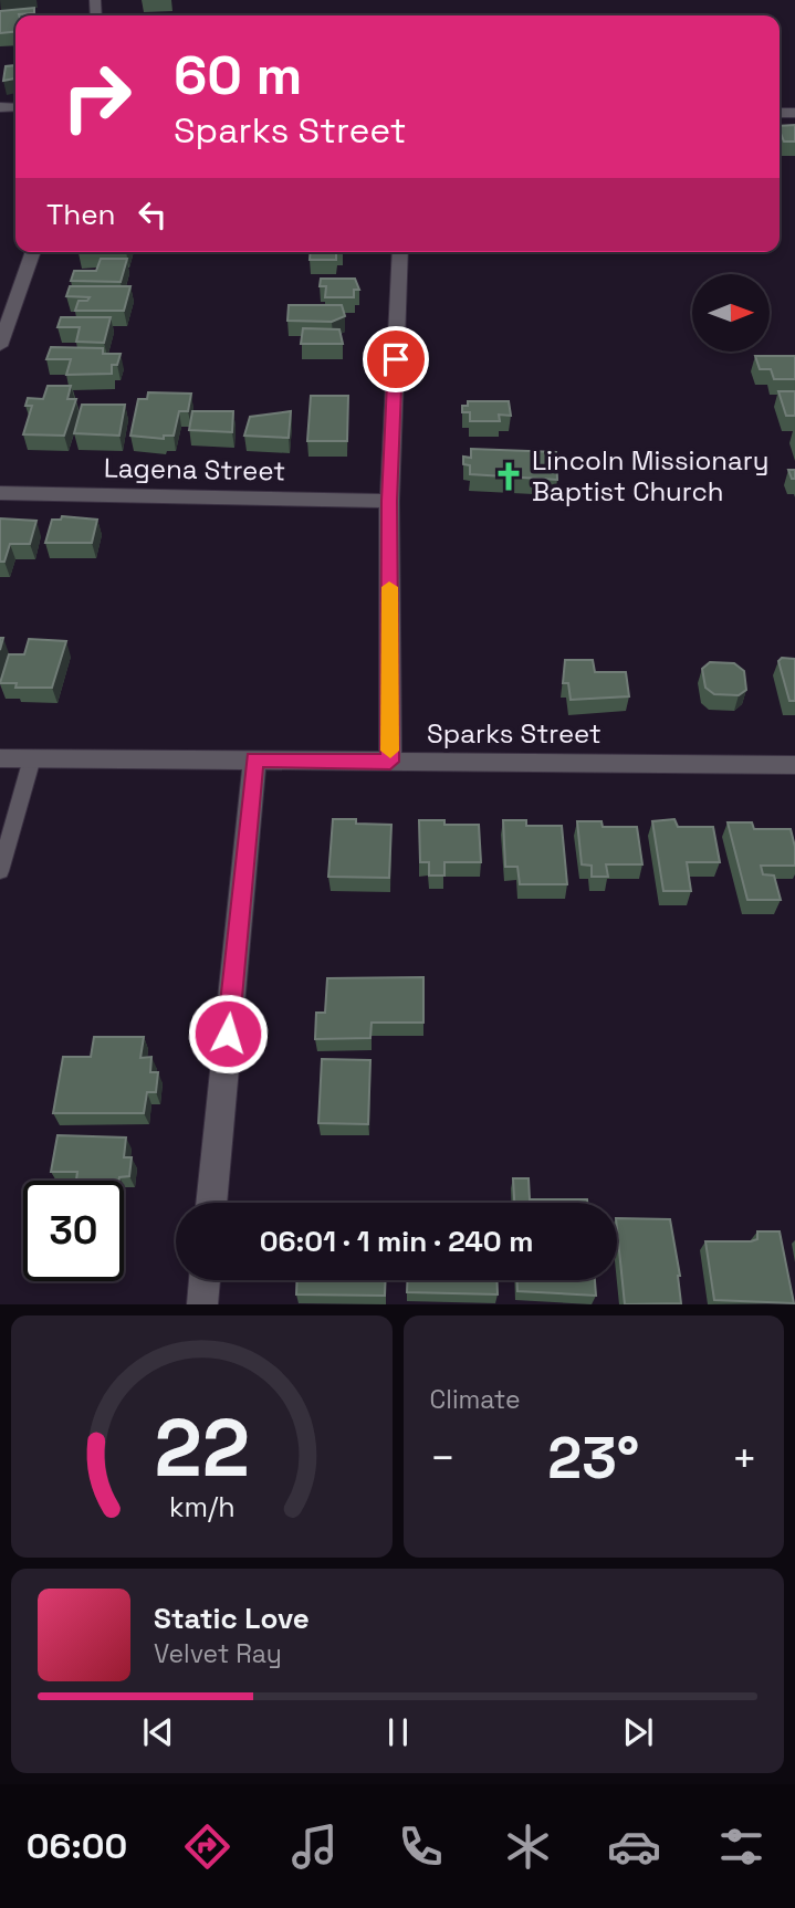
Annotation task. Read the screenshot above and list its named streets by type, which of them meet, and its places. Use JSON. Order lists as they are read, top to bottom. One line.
{"streets":{"street":["Lagena Street","Sparks Street"]},"places":{"church":["Lincoln Missionary Baptist Church"]},"north":"right","page":{"turn":["60 m","Sparks Street"],"then":"Then","limit":"30","trip":"06:01 · 1 min · 240 m","tile":"Climate","heat":["−","23°","+"],"song":["Static Love","Velvet Ray"],"tabs":"06:00","gauge":["22","km/h"]}}
